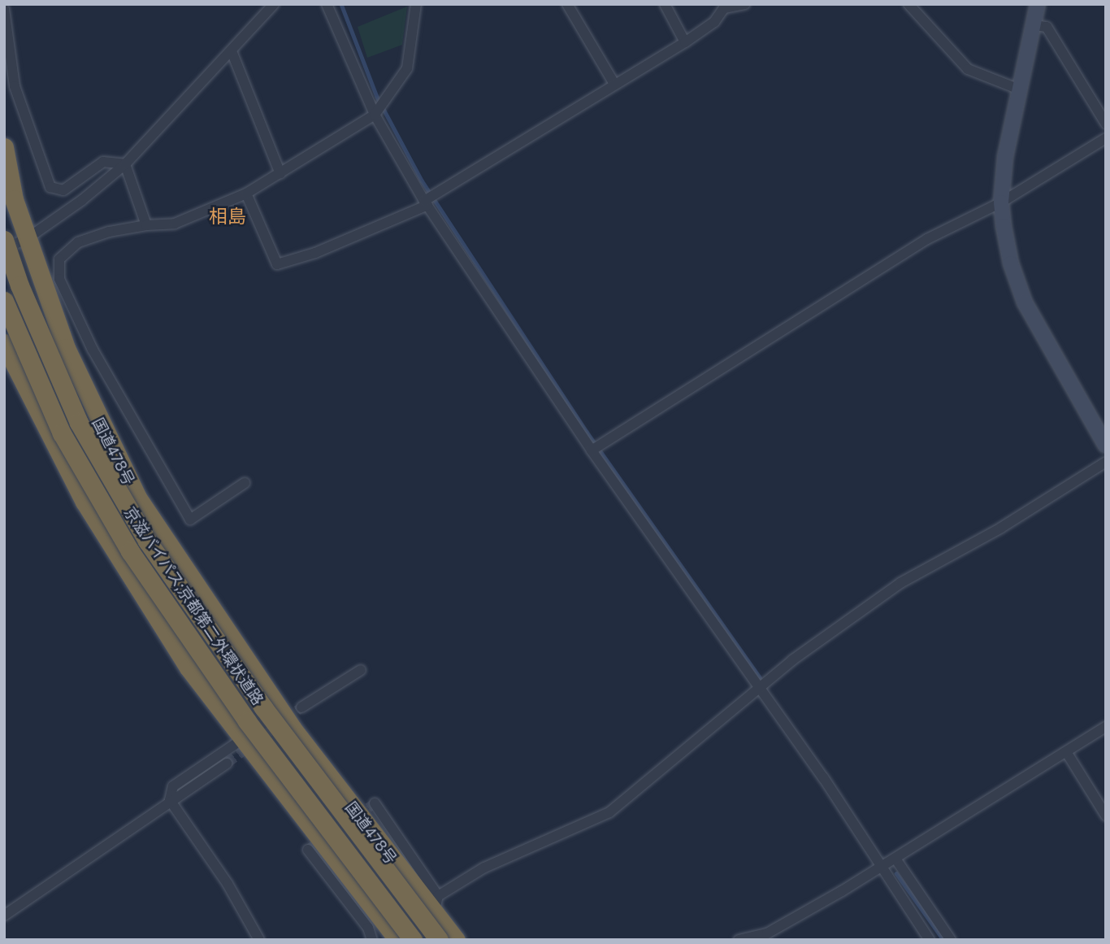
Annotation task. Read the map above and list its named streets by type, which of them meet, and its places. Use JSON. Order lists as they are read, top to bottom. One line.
{"streets":{"highway":["国道478号","京滋バイパス;京都第二外環状道路"]},"districts":["相島"]}
